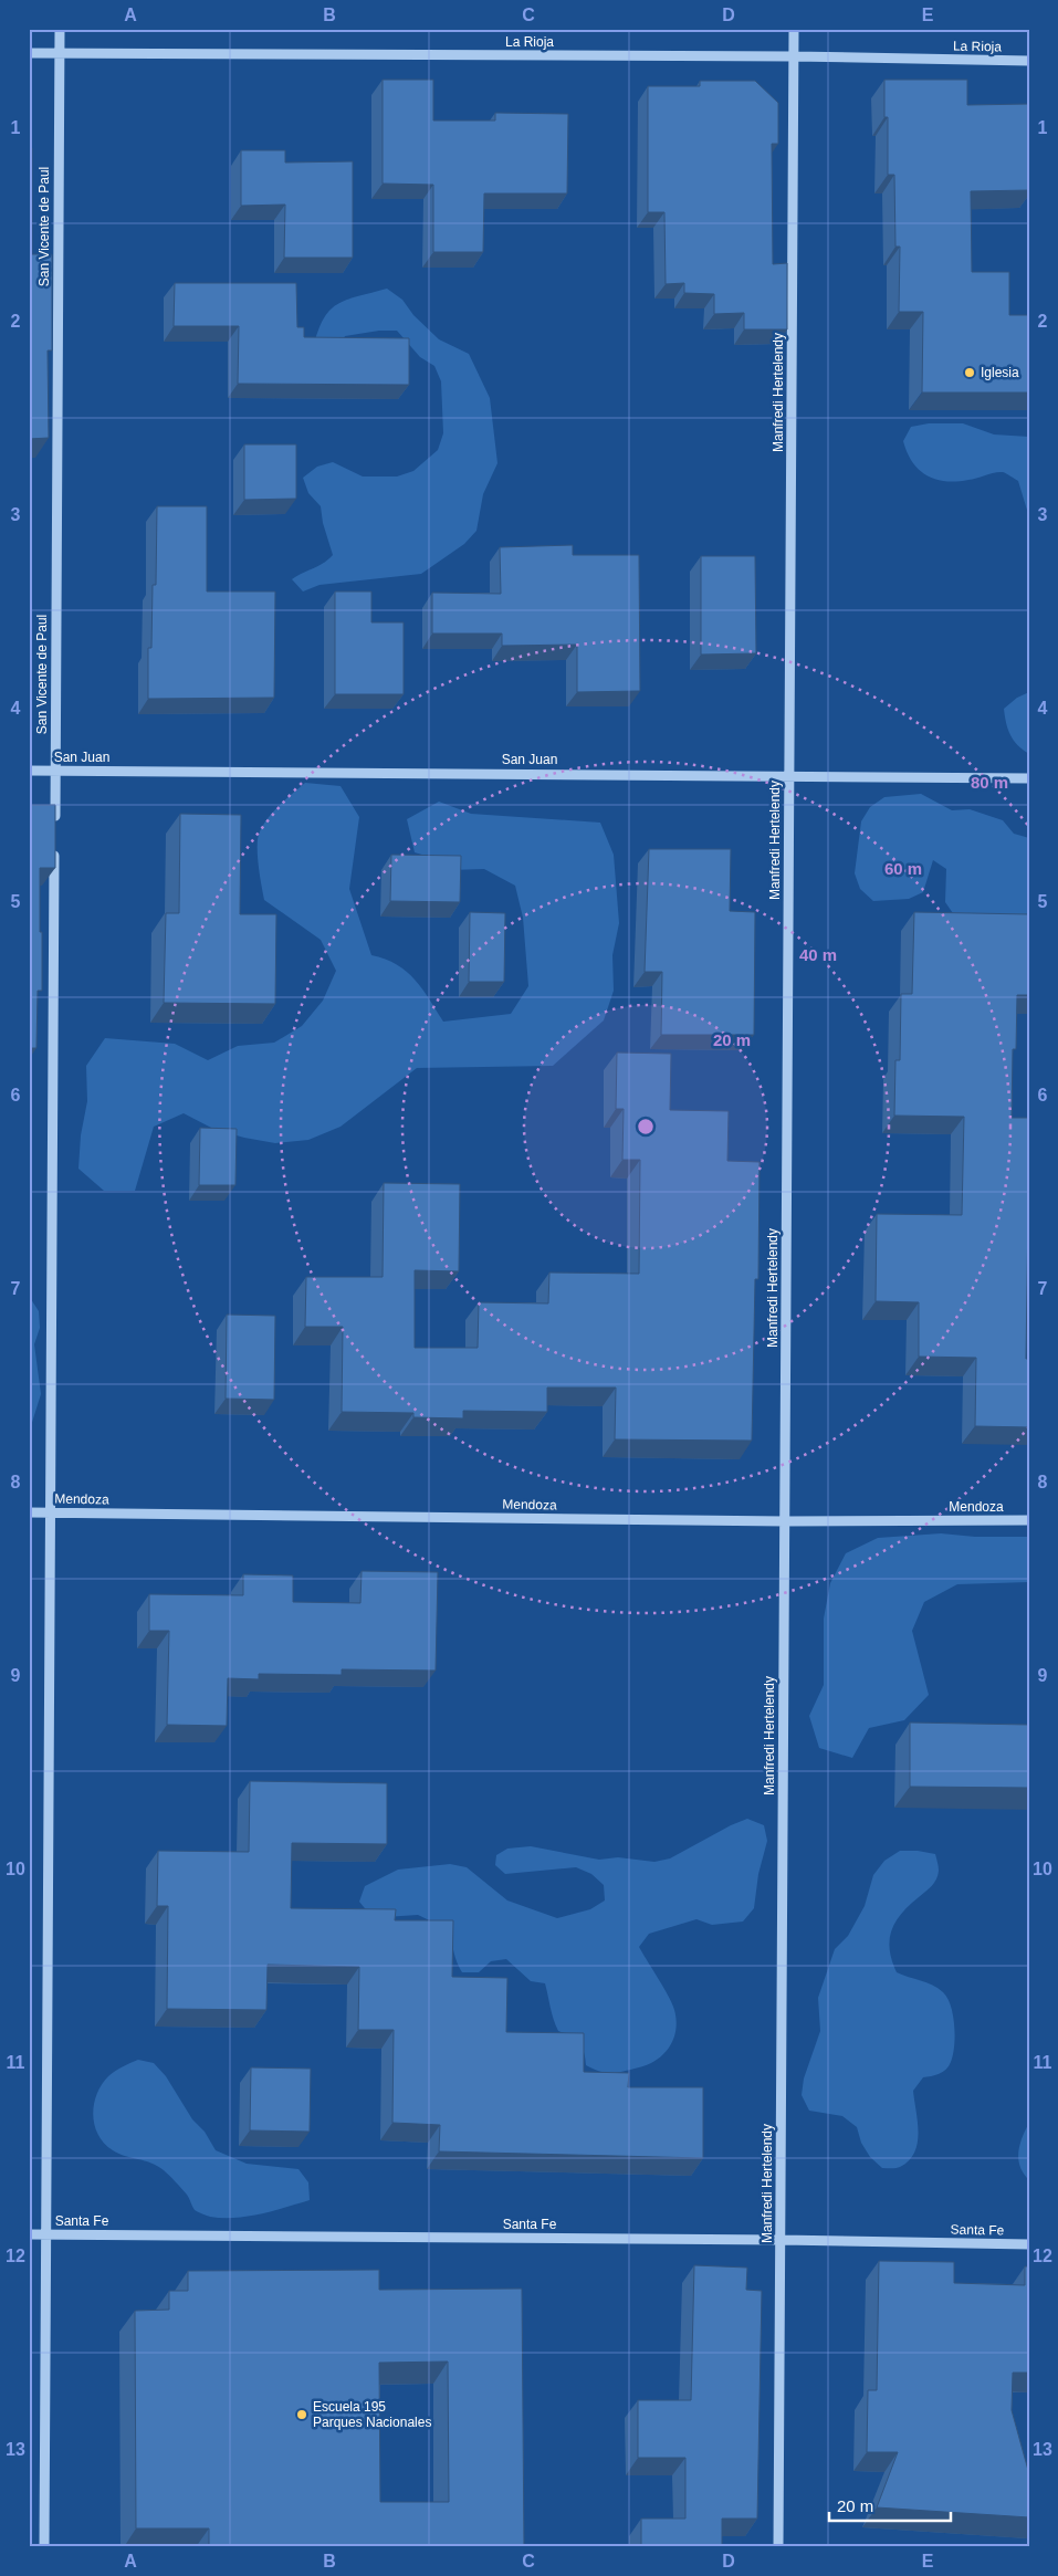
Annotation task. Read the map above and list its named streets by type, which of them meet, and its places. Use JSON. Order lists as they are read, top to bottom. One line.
{"streets":{"street":["La Rioja","San Vicente de Paul","Manfredi Hertelendy","San Juan","Mendoza","Santa Fe"]},"crossings":[["La Rioja","San Vicente de Paul"],["La Rioja","Manfredi Hertelendy"],["San Vicente de Paul","San Juan"],["Manfredi Hertelendy","San Juan"],["Manfredi Hertelendy","Mendoza"],["Manfredi Hertelendy","Santa Fe"]],"places":["Iglesia","Escuela 195 Parques Nacionales"],"scale_bar":"20 m","grid":{"columns":["A","B","C","D","E"],"rows":["1","2","3","4","5","6","7","8","9","10","11","12","13"]},"rings":["80 m","60 m","40 m","20 m"]}
